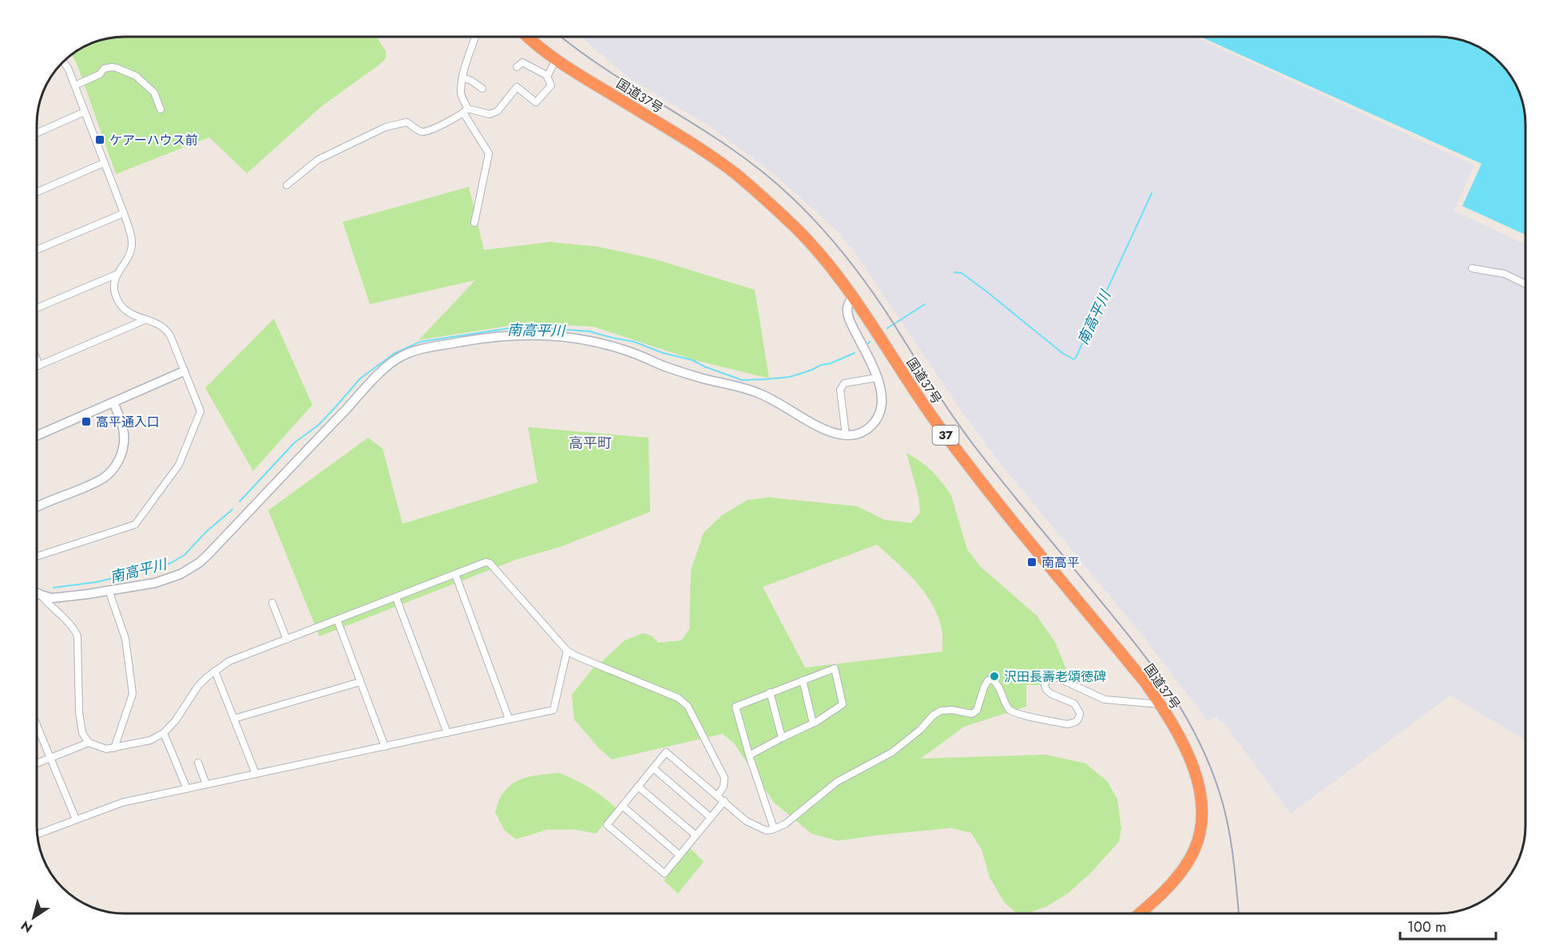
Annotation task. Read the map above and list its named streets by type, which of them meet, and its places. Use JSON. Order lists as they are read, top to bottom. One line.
{"streets":{"highway":["国道37号","37"]},"districts":["高平町"],"water":["南高平川"],"places":{"transit":["ケアーハウス前","高平通入口","南高平"],"other":["沢田長壽老頌徳碑"]},"scale_bar":"100 m","north":"bottom left"}
